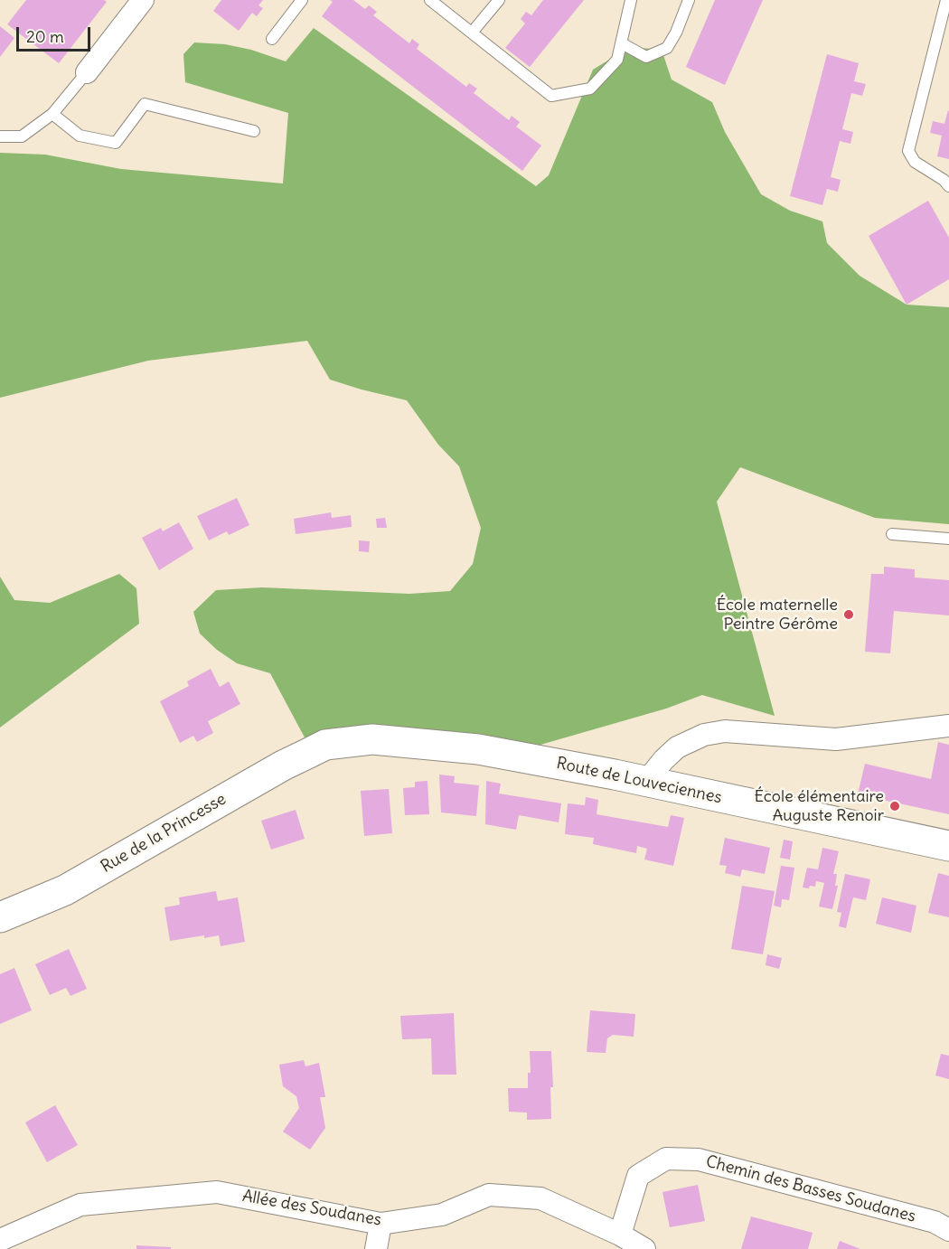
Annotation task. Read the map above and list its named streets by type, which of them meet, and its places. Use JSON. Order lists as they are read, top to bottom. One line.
{"streets":{"street":["Route de Louveciennes","Rue de la Princesse","Chemin des Basses Soudanes","Allée des Soudanes"]},"crossings":[["Route de Louveciennes","Rue de la Princesse"],["Chemin des Basses Soudanes","Allée des Soudanes"]],"places":["École maternelle Peintre Gérôme","École élémentaire Auguste Renoir"],"scale_bar":"20 m"}
